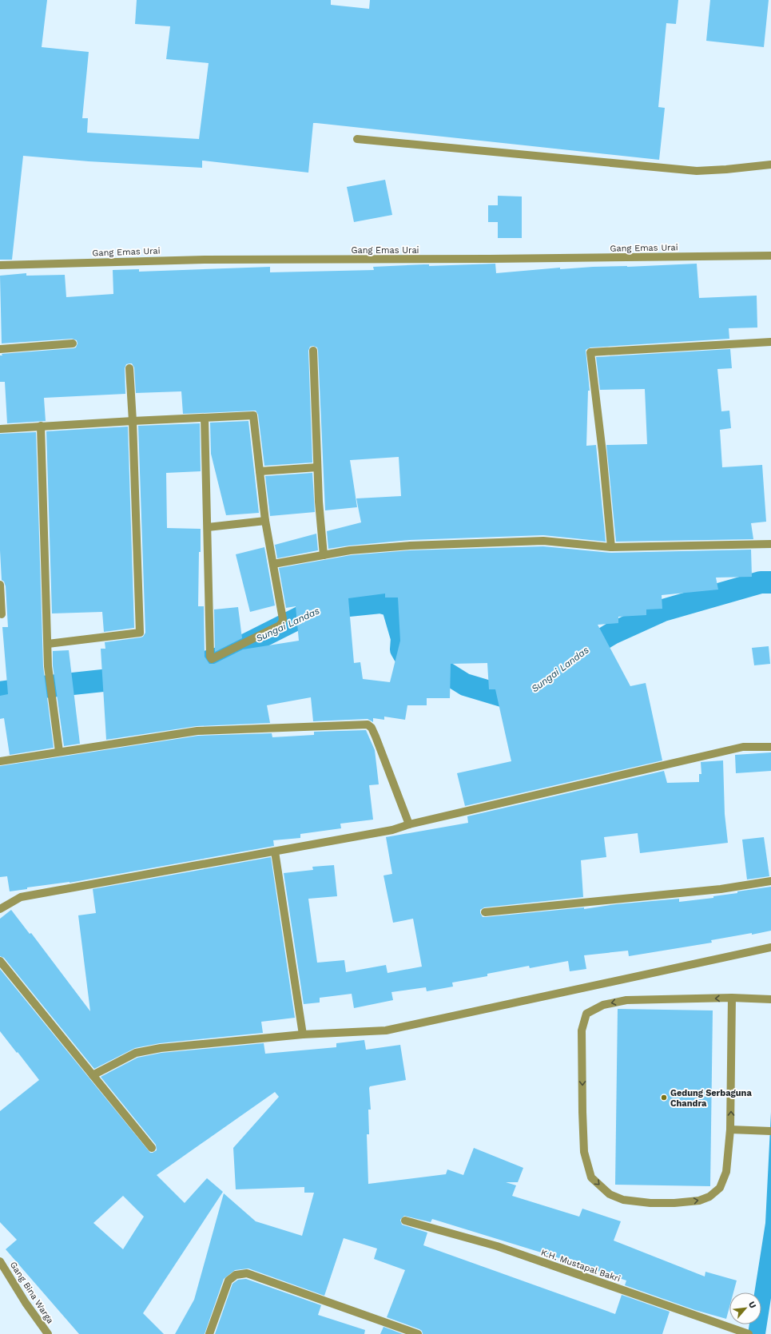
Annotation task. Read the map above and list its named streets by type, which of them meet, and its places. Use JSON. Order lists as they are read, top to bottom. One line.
{"streets":{"street":["Gang Emas Urai","K.H. Mustapal Bakri","Gang Bina Warga"]},"water":["Sungai Landas"],"places":["Gedung Serbaguna Chandra"],"north":"top right"}
